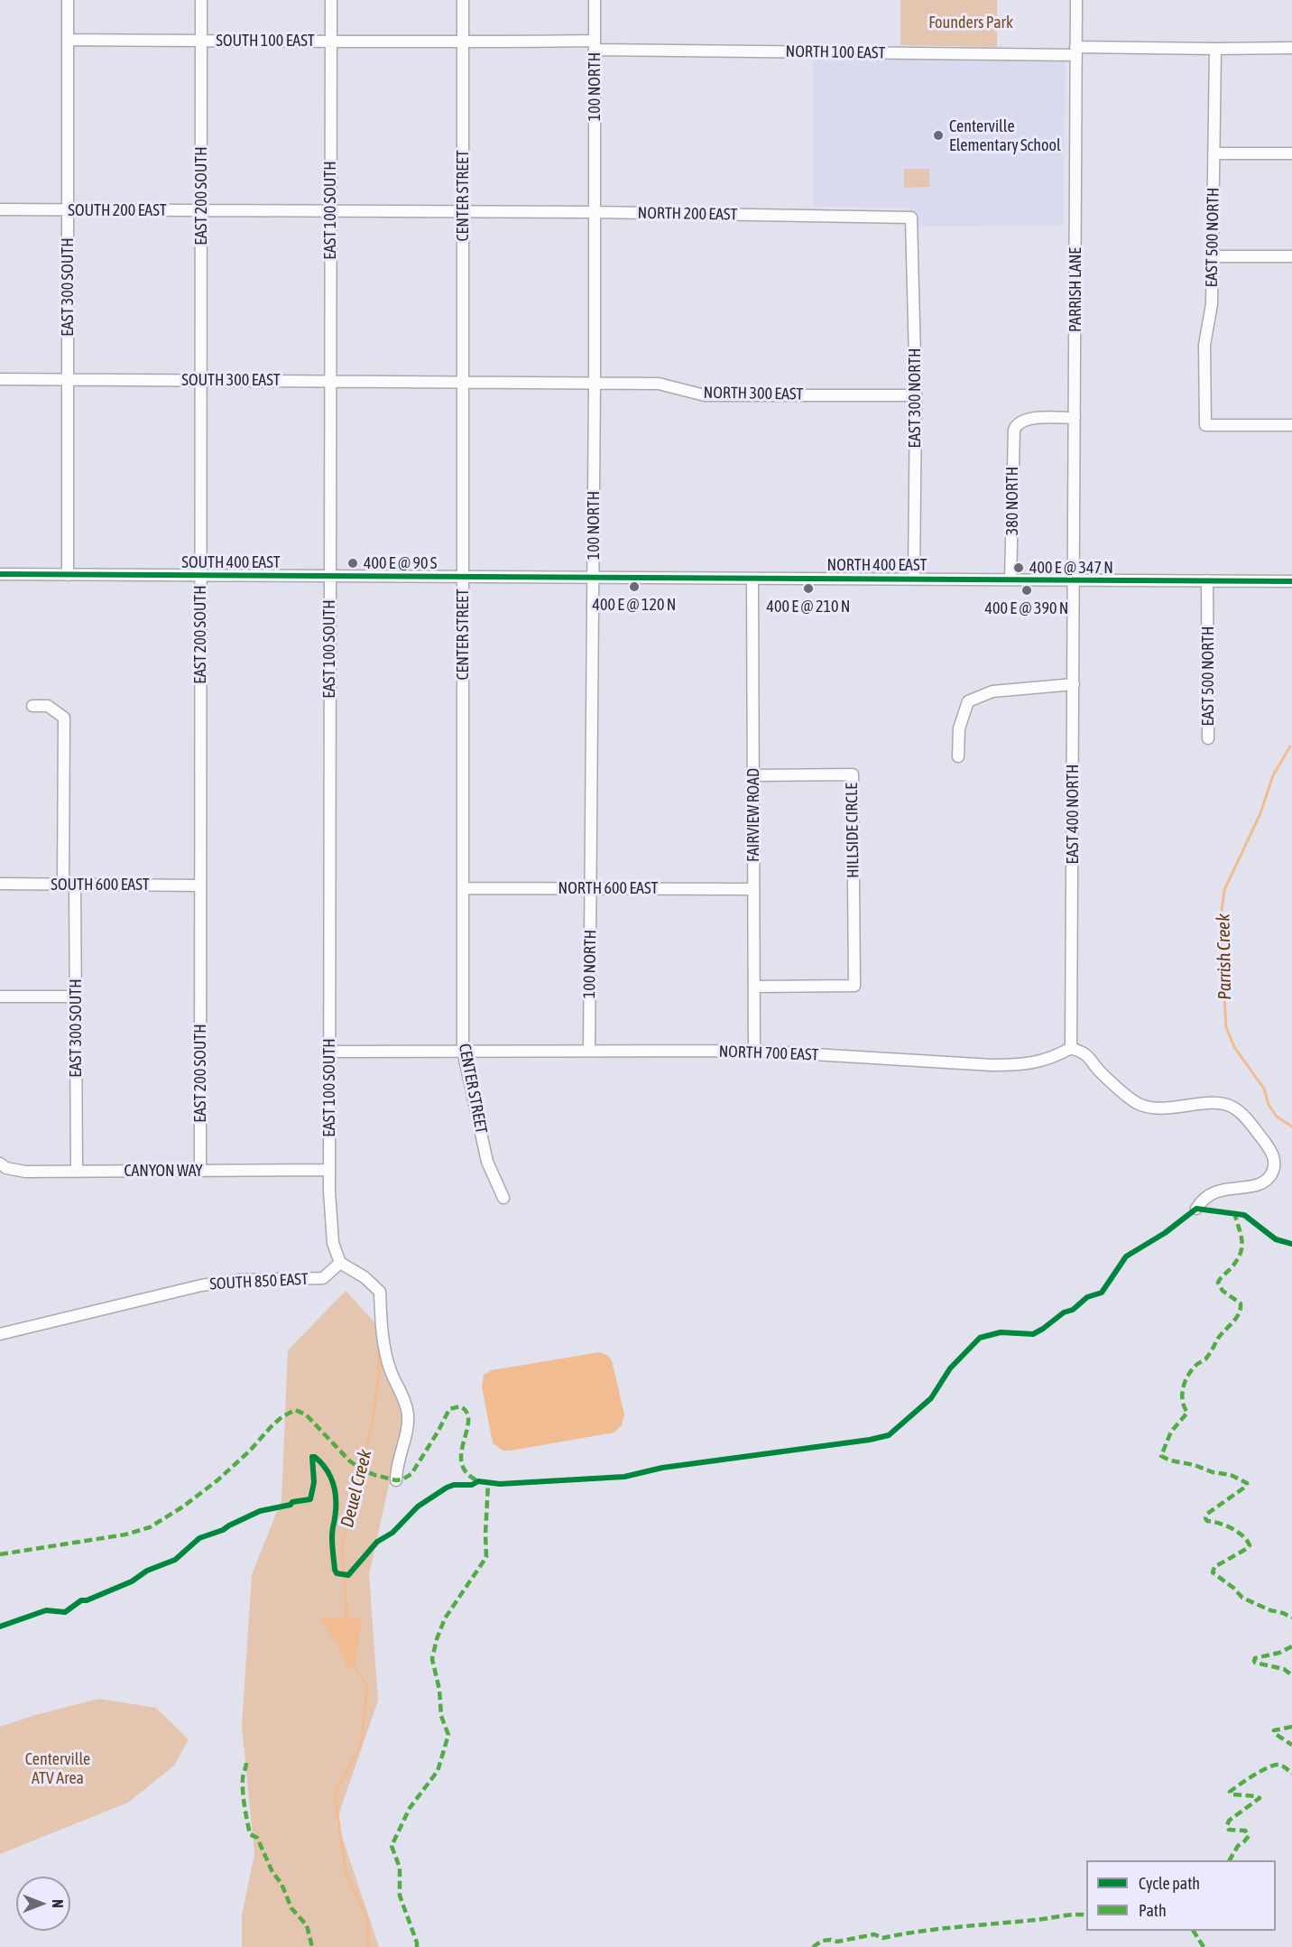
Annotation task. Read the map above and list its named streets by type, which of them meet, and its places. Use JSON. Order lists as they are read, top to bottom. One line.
{"streets":{"street":["SOUTH 100 EAST","NORTH 100 EAST","100 NORTH","EAST 200 SOUTH","CENTER STREET","SOUTH 200 EAST","EAST 100 SOUTH","NORTH 200 EAST","EAST 500 NORTH","EAST 300 SOUTH","PARRISH LANE","SOUTH 300 EAST","NORTH 300 EAST","EAST 300 NORTH","380 NORTH","SOUTH 400 EAST","NORTH 400 EAST","EAST 400 NORTH","FAIRVIEW ROAD","HILLSIDE CIRCLE","SOUTH 600 EAST","NORTH 600 EAST","NORTH 700 EAST","CANYON WAY","SOUTH 850 EAST"]},"crossings":[["SOUTH 100 EAST","NORTH 100 EAST"],["SOUTH 100 EAST","EAST 200 SOUTH"],["SOUTH 100 EAST","CENTER STREET"],["SOUTH 100 EAST","EAST 100 SOUTH"],["SOUTH 100 EAST","EAST 300 SOUTH"],["NORTH 100 EAST","100 NORTH"],["NORTH 100 EAST","CENTER STREET"],["NORTH 100 EAST","EAST 500 NORTH"],["NORTH 100 EAST","PARRISH LANE"],["100 NORTH","NORTH 200 EAST"],["100 NORTH","NORTH 300 EAST"],["100 NORTH","NORTH 400 EAST"],["100 NORTH","NORTH 600 EAST"],["100 NORTH","NORTH 700 EAST"],["EAST 200 SOUTH","SOUTH 200 EAST"],["EAST 200 SOUTH","SOUTH 300 EAST"],["EAST 200 SOUTH","SOUTH 400 EAST"],["EAST 200 SOUTH","SOUTH 600 EAST"],["EAST 200 SOUTH","CANYON WAY"],["CENTER STREET","SOUTH 200 EAST"],["CENTER STREET","NORTH 200 EAST"],["CENTER STREET","SOUTH 300 EAST"],["CENTER STREET","NORTH 300 EAST"],["CENTER STREET","SOUTH 400 EAST"],["CENTER STREET","NORTH 400 EAST"],["CENTER STREET","NORTH 600 EAST"],["CENTER STREET","NORTH 700 EAST"],["SOUTH 200 EAST","EAST 100 SOUTH"],["SOUTH 200 EAST","NORTH 200 EAST"],["SOUTH 200 EAST","EAST 300 SOUTH"],["EAST 100 SOUTH","SOUTH 300 EAST"],["EAST 100 SOUTH","SOUTH 400 EAST"],["EAST 100 SOUTH","NORTH 700 EAST"],["EAST 100 SOUTH","CANYON WAY"],["EAST 100 SOUTH","SOUTH 850 EAST"],["NORTH 200 EAST","EAST 300 NORTH"],["EAST 500 NORTH","NORTH 400 EAST"],["EAST 300 SOUTH","SOUTH 300 EAST"],["EAST 300 SOUTH","SOUTH 400 EAST"],["EAST 300 SOUTH","SOUTH 600 EAST"],["EAST 300 SOUTH","CANYON WAY"],["PARRISH LANE","380 NORTH"],["PARRISH LANE","NORTH 400 EAST"],["PARRISH LANE","EAST 400 NORTH"],["SOUTH 300 EAST","NORTH 300 EAST"],["NORTH 300 EAST","EAST 300 NORTH"],["EAST 300 NORTH","NORTH 400 EAST"],["380 NORTH","NORTH 400 EAST"],["SOUTH 400 EAST","NORTH 400 EAST"],["NORTH 400 EAST","EAST 400 NORTH"],["NORTH 400 EAST","FAIRVIEW ROAD"],["EAST 400 NORTH","NORTH 700 EAST"],["FAIRVIEW ROAD","HILLSIDE CIRCLE"],["FAIRVIEW ROAD","NORTH 600 EAST"],["FAIRVIEW ROAD","NORTH 700 EAST"]],"water":["Parrish Creek","Deuel Creek"],"parks":["Founders Park","Centerville ATV Area"],"places":["Centerville Elementary School","400 E @ 90 S","400 E @ 347 N","400 E @ 120 N","400 E @ 210 N","400 E @ 390 N"],"legend":["Cycle path","Path"],"north":"right"}
